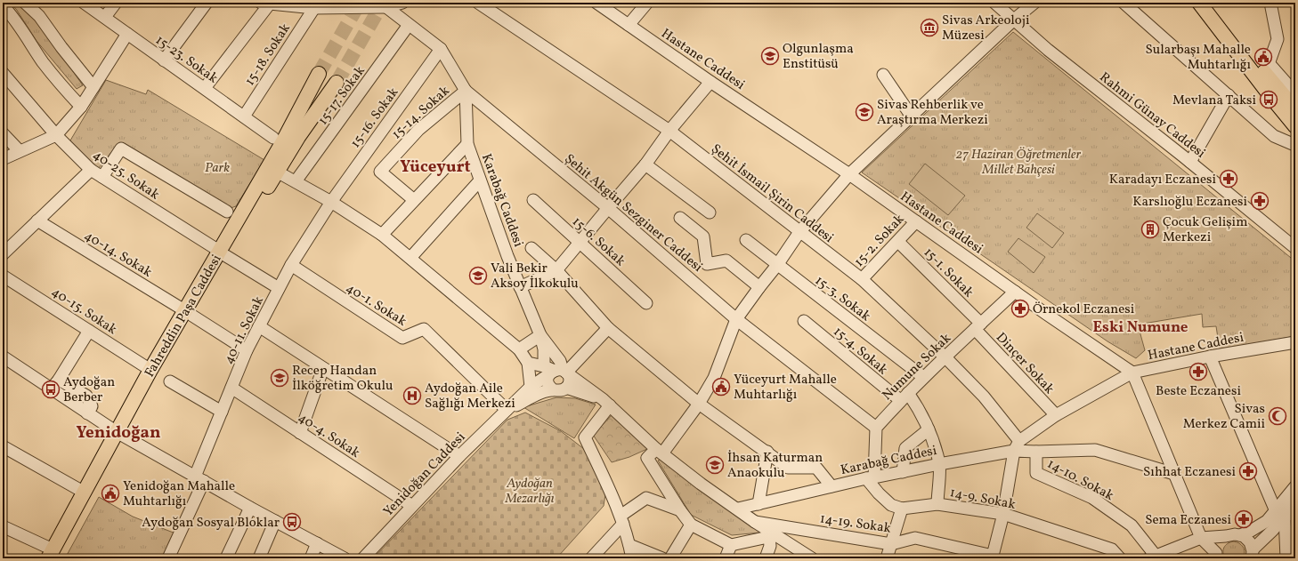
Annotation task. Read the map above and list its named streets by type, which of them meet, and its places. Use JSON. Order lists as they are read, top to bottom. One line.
{"streets":{"main road":["Fahreddin Paşa Caddesi"],"street":["15-18. Sokak","15-23. Sokak","Hastane Caddesi","15-17. Sokak","15-14. Sokak","Rahmi Günay Caddesi","15-16. Sokak","40-25. Sokak","Şehit İsmail Şirin Caddesi","Karabağ Caddesi","Şehit Akgün Sezginer Caddesi","15-2. Sokak","15-6. Sokak","40-14. Sokak","15-1. Sokak","15-3. Sokak","40-1. Sokak","40-15. Sokak","40-11. Sokak","15-4. Sokak","Dinçer Sokak","Numune Sokak","40-4. Sokak","Yenidoğan Caddesi","14-10. Sokak","14-9. Sokak","14-19. Sokak"]},"crossings":[["15-18. Sokak","15-23. Sokak"],["Hastane Caddesi","Karabağ Caddesi"],["Hastane Caddesi","15-2. Sokak"],["Hastane Caddesi","Numune Sokak"],["15-17. Sokak","Şehit Akgün Sezginer Caddesi"],["15-14. Sokak","Karabağ Caddesi"],["15-14. Sokak","Şehit Akgün Sezginer Caddesi"],["15-16. Sokak","Şehit Akgün Sezginer Caddesi"],["15-16. Sokak","40-11. Sokak"],["40-25. Sokak","Fahreddin Paşa Caddesi"],["40-25. Sokak","40-11. Sokak"],["Şehit İsmail Şirin Caddesi","Karabağ Caddesi"],["Şehit İsmail Şirin Caddesi","15-2. Sokak"],["Şehit İsmail Şirin Caddesi","Numune Sokak"],["Karabağ Caddesi","Şehit Akgün Sezginer Caddesi"],["Karabağ Caddesi","15-4. Sokak"],["Karabağ Caddesi","Dinçer Sokak"],["Karabağ Caddesi","Yenidoğan Caddesi"],["Şehit Akgün Sezginer Caddesi","Numune Sokak"],["15-2. Sokak","15-1. Sokak"],["40-14. Sokak","Fahreddin Paşa Caddesi"],["40-14. Sokak","40-11. Sokak"],["15-1. Sokak","Dinçer Sokak"],["15-1. Sokak","Numune Sokak"],["15-3. Sokak","Numune Sokak"],["40-1. Sokak","40-11. Sokak"],["40-1. Sokak","Yenidoğan Caddesi"],["40-15. Sokak","Fahreddin Paşa Caddesi"],["40-11. Sokak","40-4. Sokak"],["15-4. Sokak","Numune Sokak"],["15-4. Sokak","14-9. Sokak"],["Dinçer Sokak","Numune Sokak"],["40-4. Sokak","Yenidoğan Caddesi"],["14-9. Sokak","14-19. Sokak"]],"districts":["Yüceyurt","Eski Numune","Yenidoğan"],"parks":["27 Haziran Öğretmenler Millet Bahçesi","Park","Aydoğan Mezarlığı"],"places":{"museum":["Sivas Arkeoloji Müzesi"],"school or university":["Olgunlaşma Enstitüsü","Sivas Rehberlik ve Araştırma Merkezi","Vali Bekir Aksoy İlkokulu","Recep Handan İlköğretim Okulu","İhsan Katurman Anaokulu"],"public building":["Sularbaşı Mahalle Muhtarlığı","Yüceyurt Mahalle Muhtarlığı","Yenidoğan Mahalle Muhtarlığı"],"bus stop":["Mevlana Taksi","Aydoğan Berber","Aydoğan Sosyal Bloklar"],"pharmacy":["Karadayı Eczanesi","Karslıoğlu Eczanesi","Örnekol Eczanesi","Beste Eczanesi","Sıhhat Eczanesi","Sema Eczanesi"],"building":["Çocuk Gelişim Merkezi"],"hospital":["Aydoğan Aile Sağlığı Merkezi"],"mosque":["Sivas Merkez Camii"]}}
